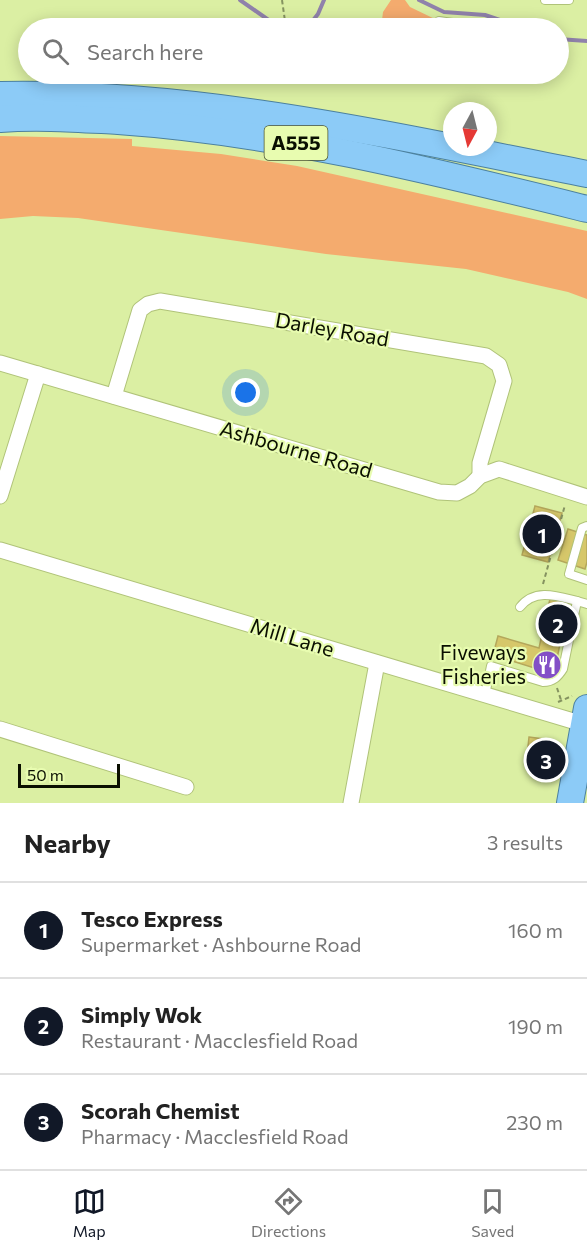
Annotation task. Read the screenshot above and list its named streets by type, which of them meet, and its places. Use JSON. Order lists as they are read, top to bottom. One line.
{"streets":{"highway":["A555"],"street":["Darley Road","Ashbourne Road","Mill Lane"]},"crossings":[["Darley Road","Ashbourne Road"]],"places":{"restaurant":["Fiveways Fisheries"]},"scale_bar":"50 m","north":"bottom","page":{"search":"Search here","pins":["1","2","3"],"scale":"50 m","heading":["Nearby","3 results"],"list":[{"mark":"1","name":"Tesco Express","note":"Supermarket · Ashbourne Road","value":"160 m"},{"mark":"2","name":"Simply Wok","note":"Restaurant · Macclesfield Road","value":"190 m"},{"mark":"3","name":"Scorah Chemist","note":"Pharmacy · Macclesfield Road","value":"230 m"}],"nav":["Map","Directions","Saved"]}}
